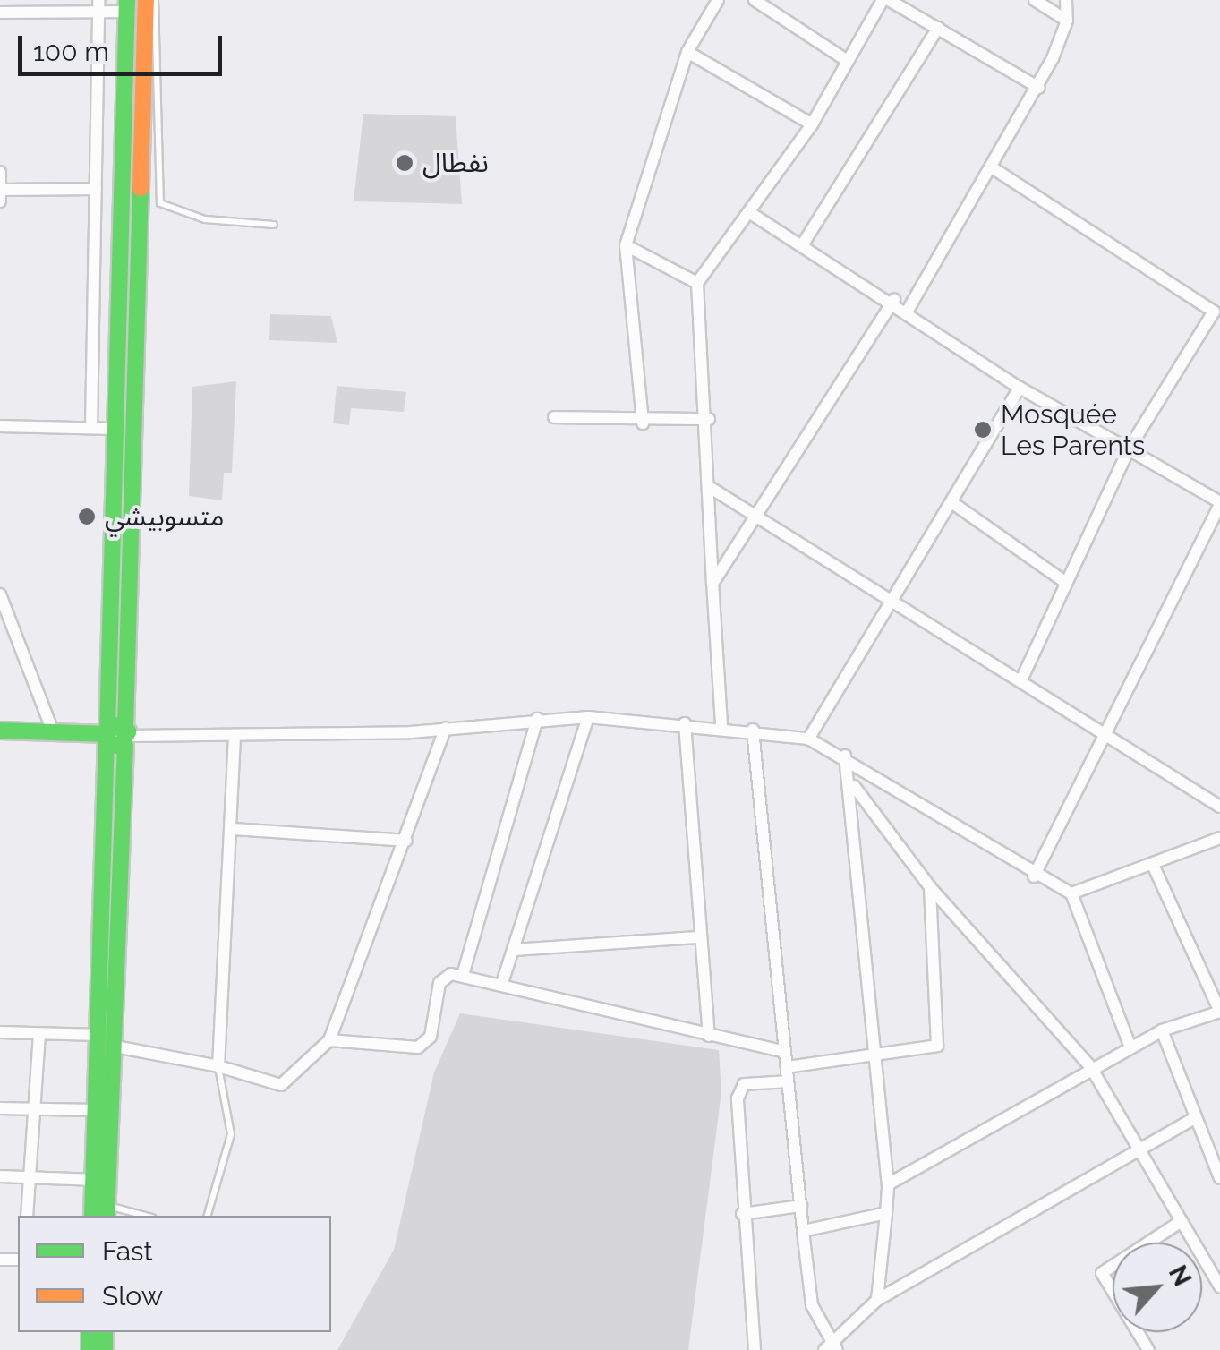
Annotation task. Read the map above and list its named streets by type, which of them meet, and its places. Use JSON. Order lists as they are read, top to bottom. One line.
{"places":["نفطال","Mosquée Les Parents","متسوبيشي"],"legend":["Fast","Slow"],"scale_bar":"100 m","north":"top right"}
